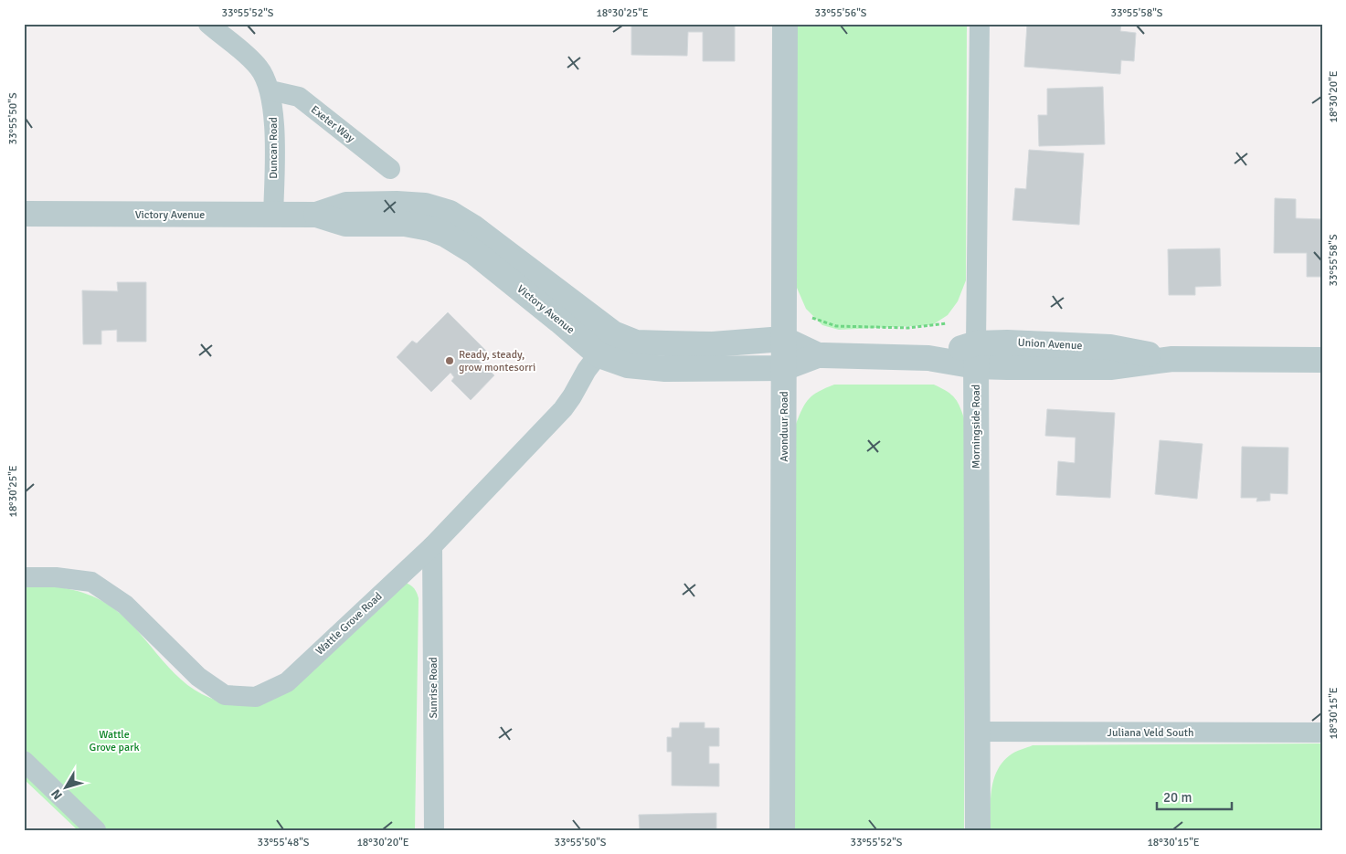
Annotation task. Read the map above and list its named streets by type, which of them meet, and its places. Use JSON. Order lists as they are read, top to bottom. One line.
{"streets":{"street":["Exeter Way","Duncan Road","Victory Avenue","Union Avenue","Avonduur Road","Morningside Road","Wattle Grove Road","Sunrise Road","Juliana Veld South"]},"crossings":[["Exeter Way","Duncan Road"],["Duncan Road","Victory Avenue"],["Victory Avenue","Union Avenue"],["Victory Avenue","Avonduur Road"],["Victory Avenue","Wattle Grove Road"],["Union Avenue","Avonduur Road"],["Union Avenue","Morningside Road"],["Morningside Road","Juliana Veld South"],["Wattle Grove Road","Sunrise Road"]],"parks":["Wattle Grove park"],"places":["Ready, steady, grow montesorri"],"scale_bar":"20 m","north":"bottom left","coordinates":["33°55'52\"S","18°30'25\"E","33°55'56\"S","33°55'58\"S","18°30'20\"E","33°55'50\"S","18°30'15\"E","33°55'48\"S"]}
